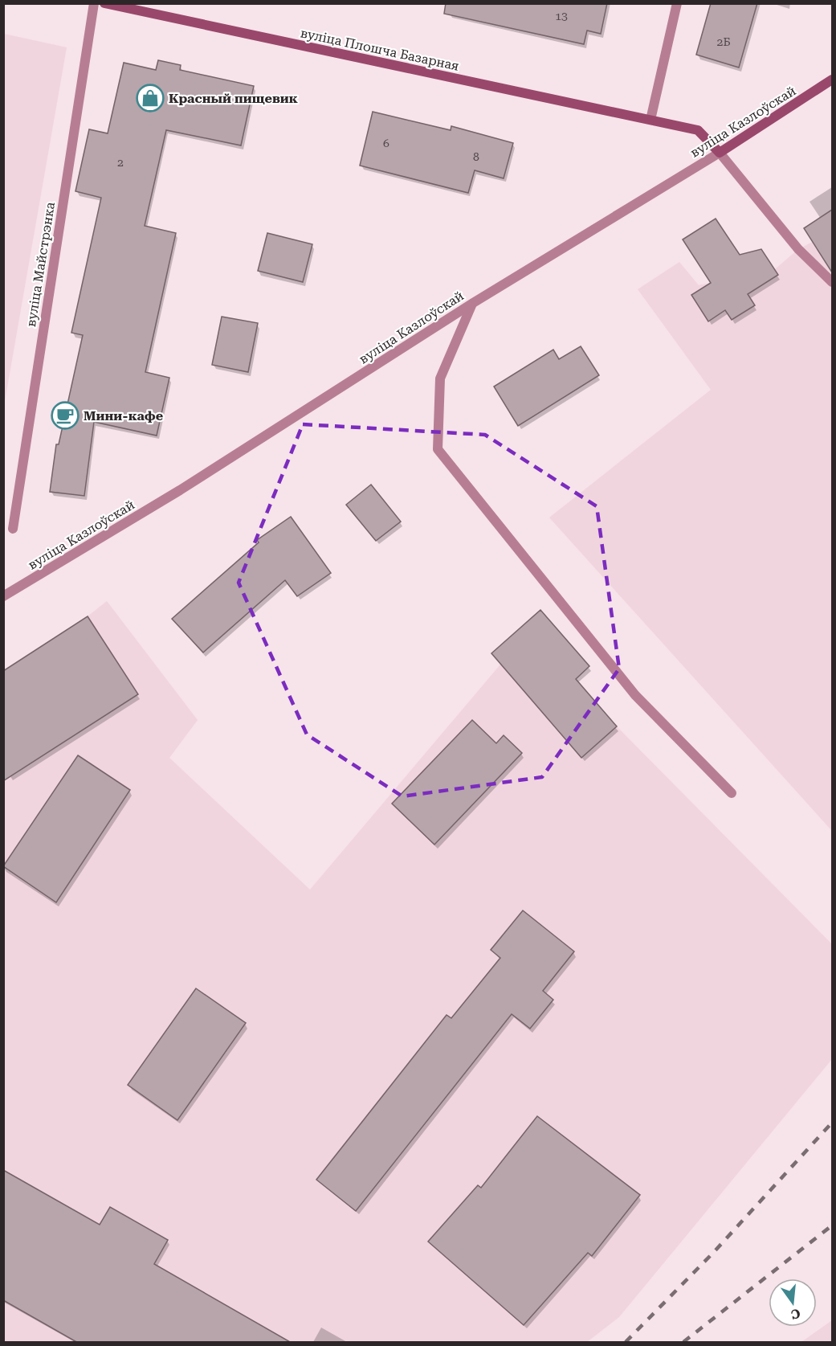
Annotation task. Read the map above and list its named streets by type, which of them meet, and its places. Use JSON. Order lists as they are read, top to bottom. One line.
{"streets":{"street":["вуліца Плошча Базарная","вуліца Казлоўскай","вуліца Майстрэнка"]},"crossings":[["вуліца Плошча Базарная","вуліца Казлоўскай"]],"places":{"shop":["Красный пищевик"],"cafe":["Мини-кафе"]},"house_numbers":["13","2Б","6","8","2"],"north":"bottom"}
